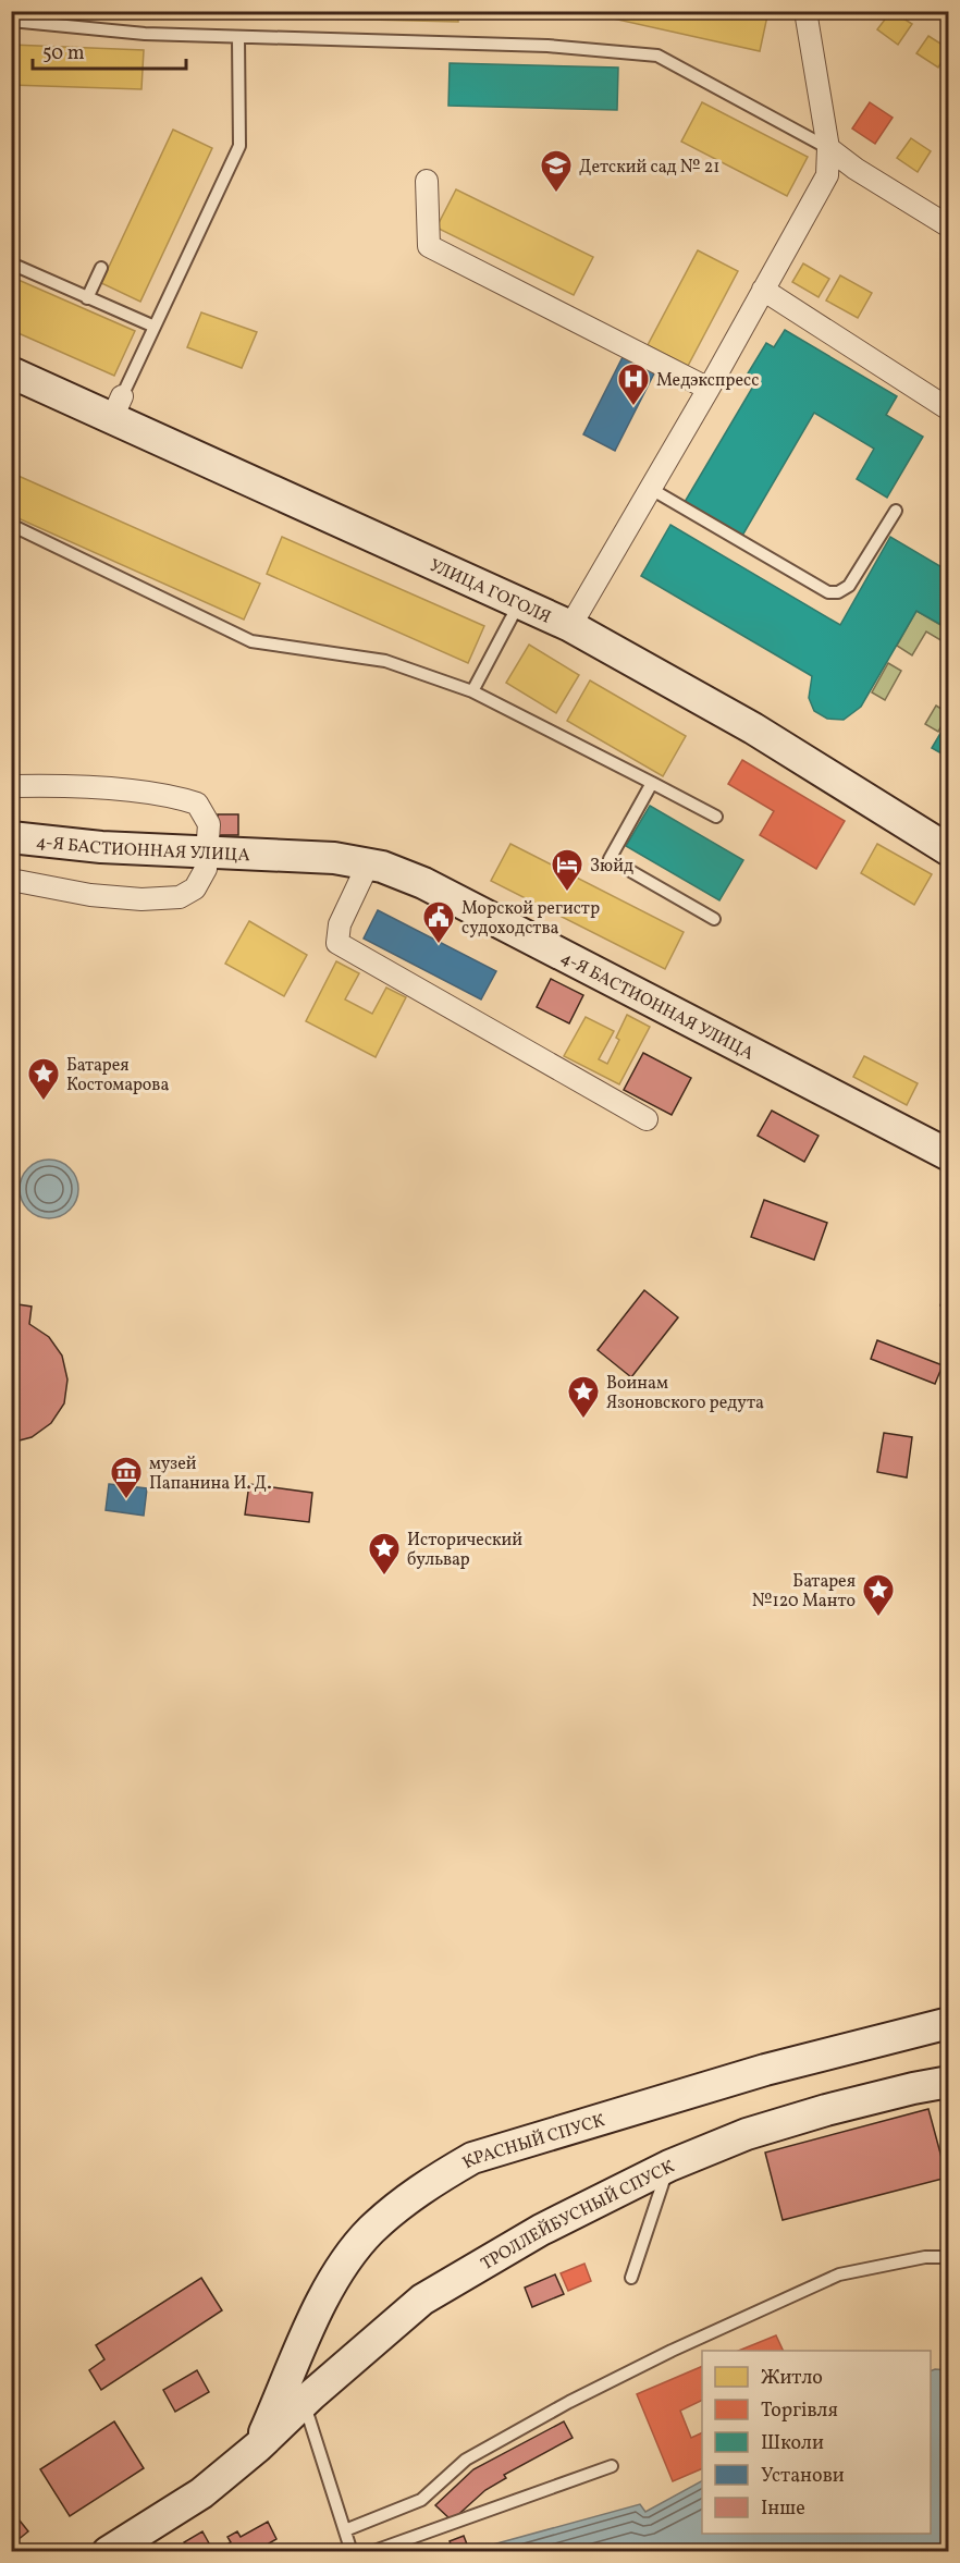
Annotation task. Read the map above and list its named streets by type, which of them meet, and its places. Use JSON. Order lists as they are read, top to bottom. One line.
{"streets":{"main road":["УЛИЦА ГОГОЛЯ","4-Я БАСТИОННАЯ УЛИЦА","КРАСНЫЙ СПУСК","ТРОЛЛЕЙБУСНЫЙ СПУСК"]},"crossings":[["КРАСНЫЙ СПУСК","ТРОЛЛЕЙБУСНЫЙ СПУСК"]],"places":{"school or university":["Детский сад № 21"],"hospital":["Медэкспресс"],"hotel":["Зюйд"],"public building":["Морской регистр судоходства"],"place":["Батарея Костомарова","Воинам Язоновского редута","Исторический бульвар","Батарея №120 Манто"],"museum":["музей Папанина И. Д."]},"legend":["Житло","Торгівля","Школи","Установи","Інше"],"scale_bar":"50 m"}
